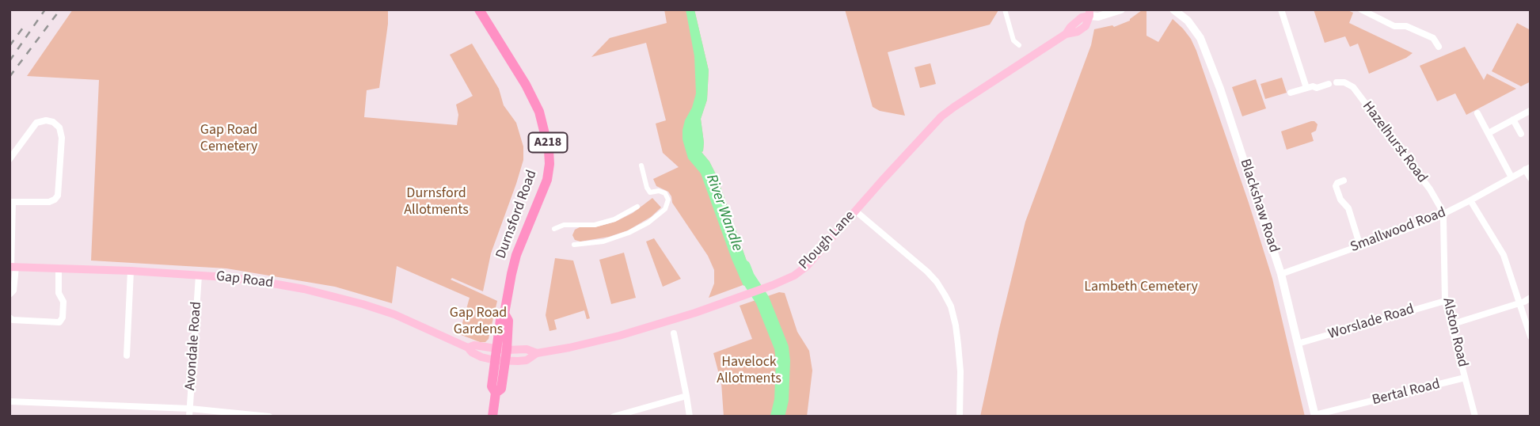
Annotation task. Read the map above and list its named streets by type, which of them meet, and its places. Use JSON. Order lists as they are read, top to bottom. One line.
{"streets":{"main road":["A218","Durnsford Road","Plough Lane","Gap Road"],"street":["Hazelhurst Road","Blackshaw Road","Smallwood Road","Worslade Road","Alston Road","Avondale Road","Bertal Road"]},"crossings":[["Hazelhurst Road","Smallwood Road"],["Hazelhurst Road","Alston Road"],["Blackshaw Road","Smallwood Road"],["Blackshaw Road","Worslade Road"],["Blackshaw Road","Bertal Road"],["Durnsford Road","Plough Lane"],["Durnsford Road","Gap Road"],["Smallwood Road","Alston Road"],["Plough Lane","Gap Road"],["Gap Road","Avondale Road"],["Worslade Road","Alston Road"],["Alston Road","Bertal Road"]],"water":["River Wandle"],"parks":["Gap Road Cemetery","Durnsford Allotments","Lambeth Cemetery","Gap Road Gardens","Havelock Allotments"]}
